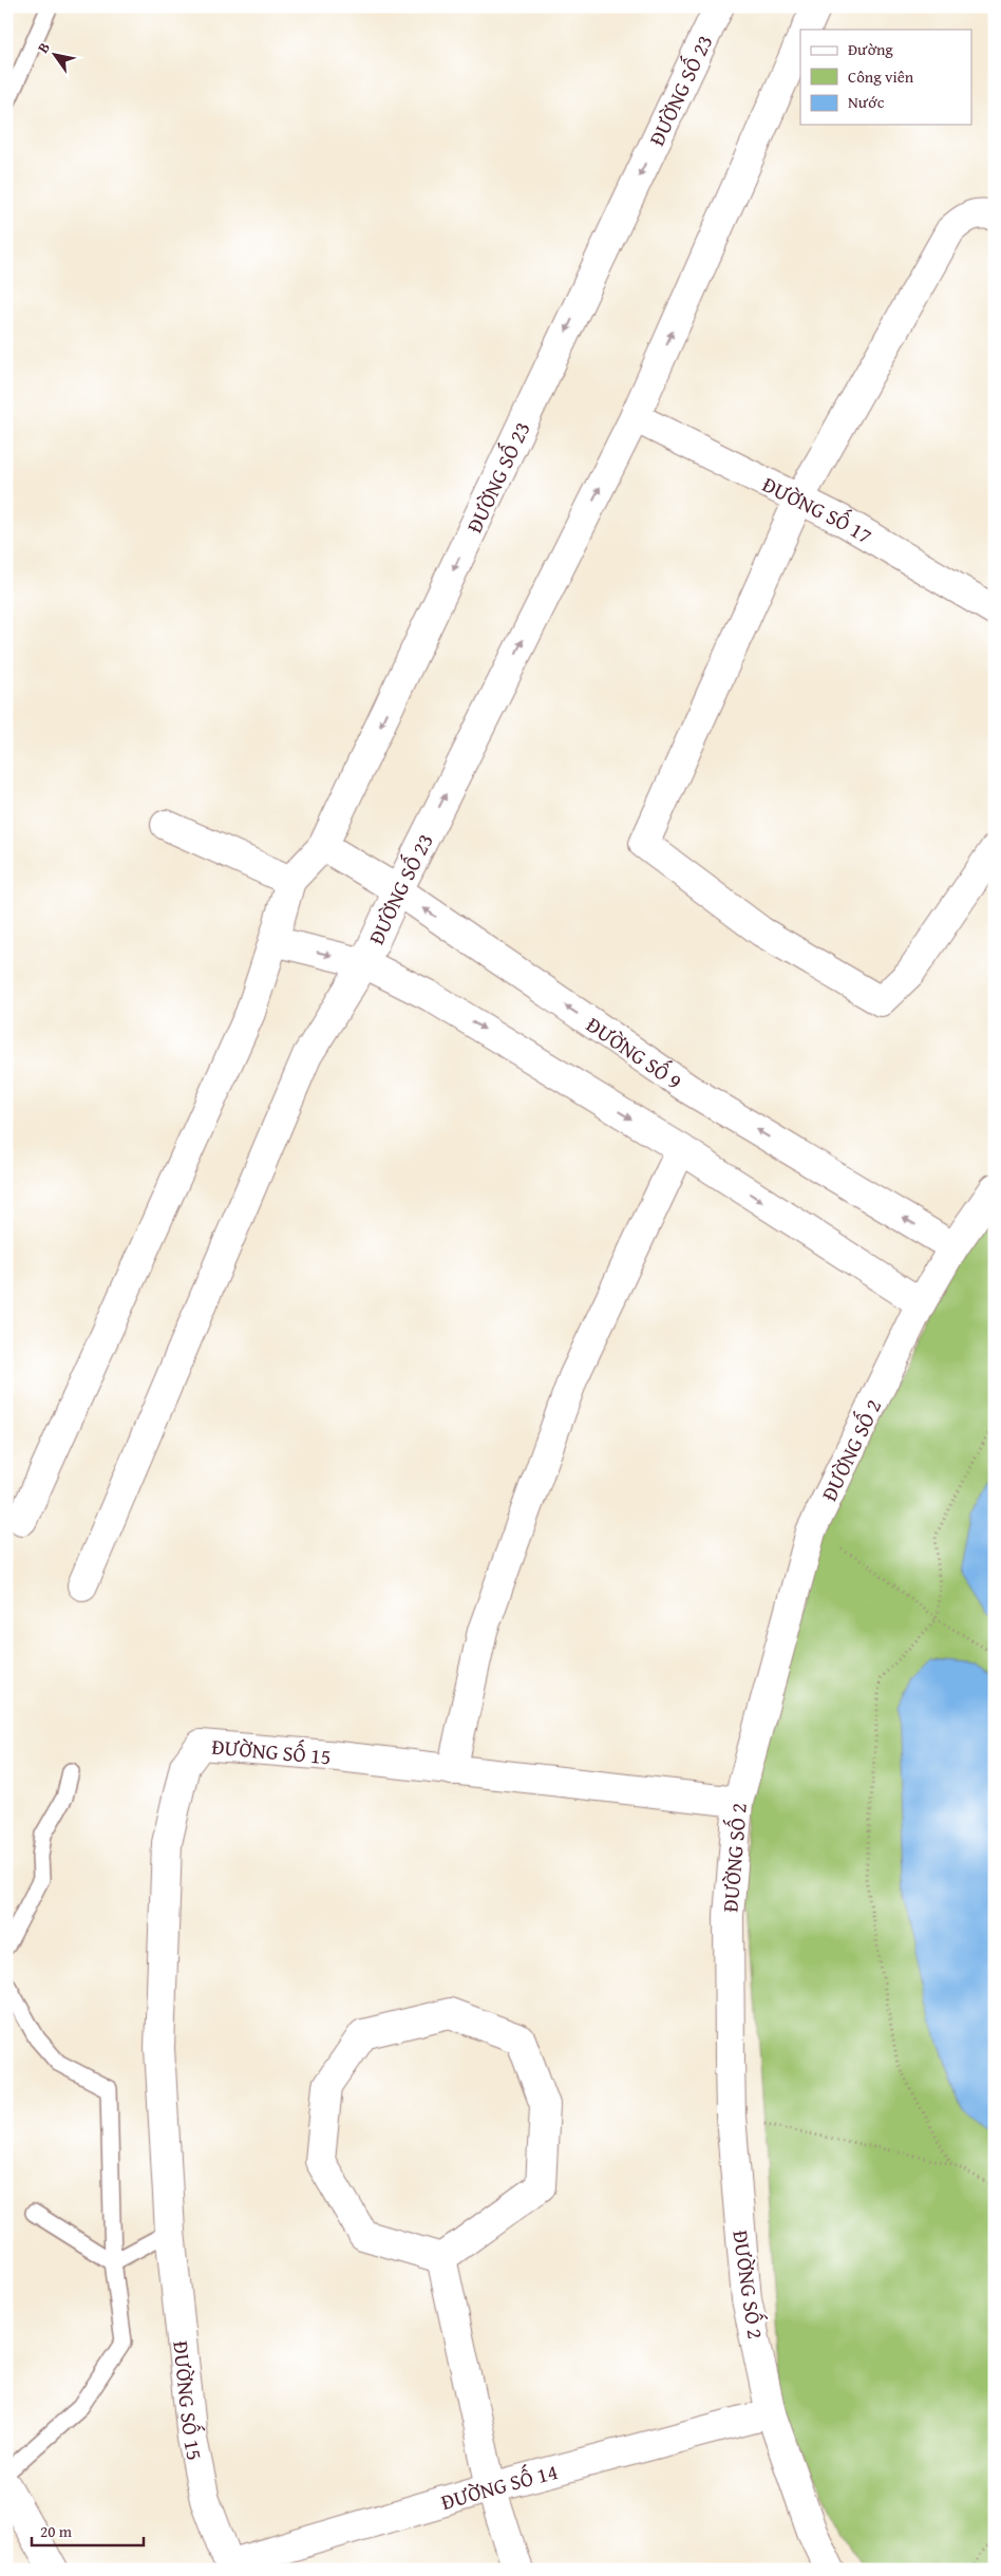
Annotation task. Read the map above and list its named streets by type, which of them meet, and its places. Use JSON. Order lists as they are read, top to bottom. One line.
{"streets":{"street":["ĐƯỜNG SỐ 23","ĐƯỜNG SỐ 17","ĐƯỜNG SỐ 9","ĐƯỜNG SỐ 2","ĐƯỜNG SỐ 15","ĐƯỜNG SỐ 14"]},"crossings":[["ĐƯỜNG SỐ 23","ĐƯỜNG SỐ 17"],["ĐƯỜNG SỐ 23","ĐƯỜNG SỐ 9"],["ĐƯỜNG SỐ 9","ĐƯỜNG SỐ 2"],["ĐƯỜNG SỐ 2","ĐƯỜNG SỐ 15"],["ĐƯỜNG SỐ 2","ĐƯỜNG SỐ 14"],["ĐƯỜNG SỐ 15","ĐƯỜNG SỐ 14"]],"legend":["Đường","Công viên","Nước"],"scale_bar":"20 m","north":"top left"}
